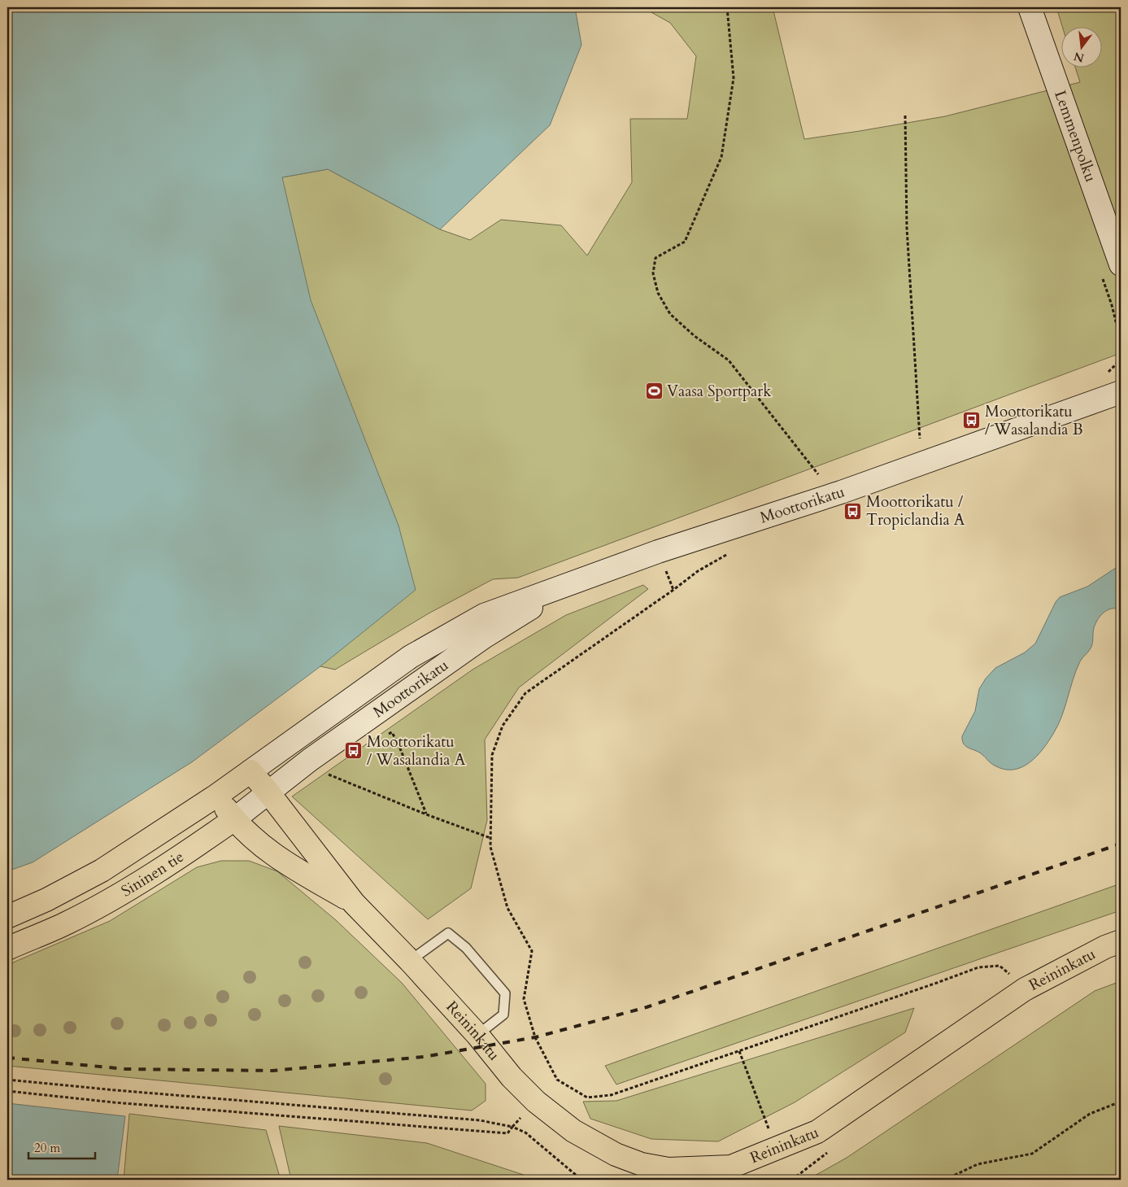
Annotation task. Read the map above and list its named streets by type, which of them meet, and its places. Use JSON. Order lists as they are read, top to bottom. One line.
{"streets":{"main road":["Lemmenpolku","Moottorikatu","Sininen tie","Reininkatu"]},"crossings":[["Moottorikatu","Sininen tie"],["Moottorikatu","Reininkatu"],["Sininen tie","Reininkatu"]],"places":{"sports":["Vaasa Sportpark"],"bus stop":["Moottorikatu / Wasalandia B","Moottorikatu / Tropiclandia A","Moottorikatu / Wasalandia A"]},"scale_bar":"20 m","north":"bottom"}
